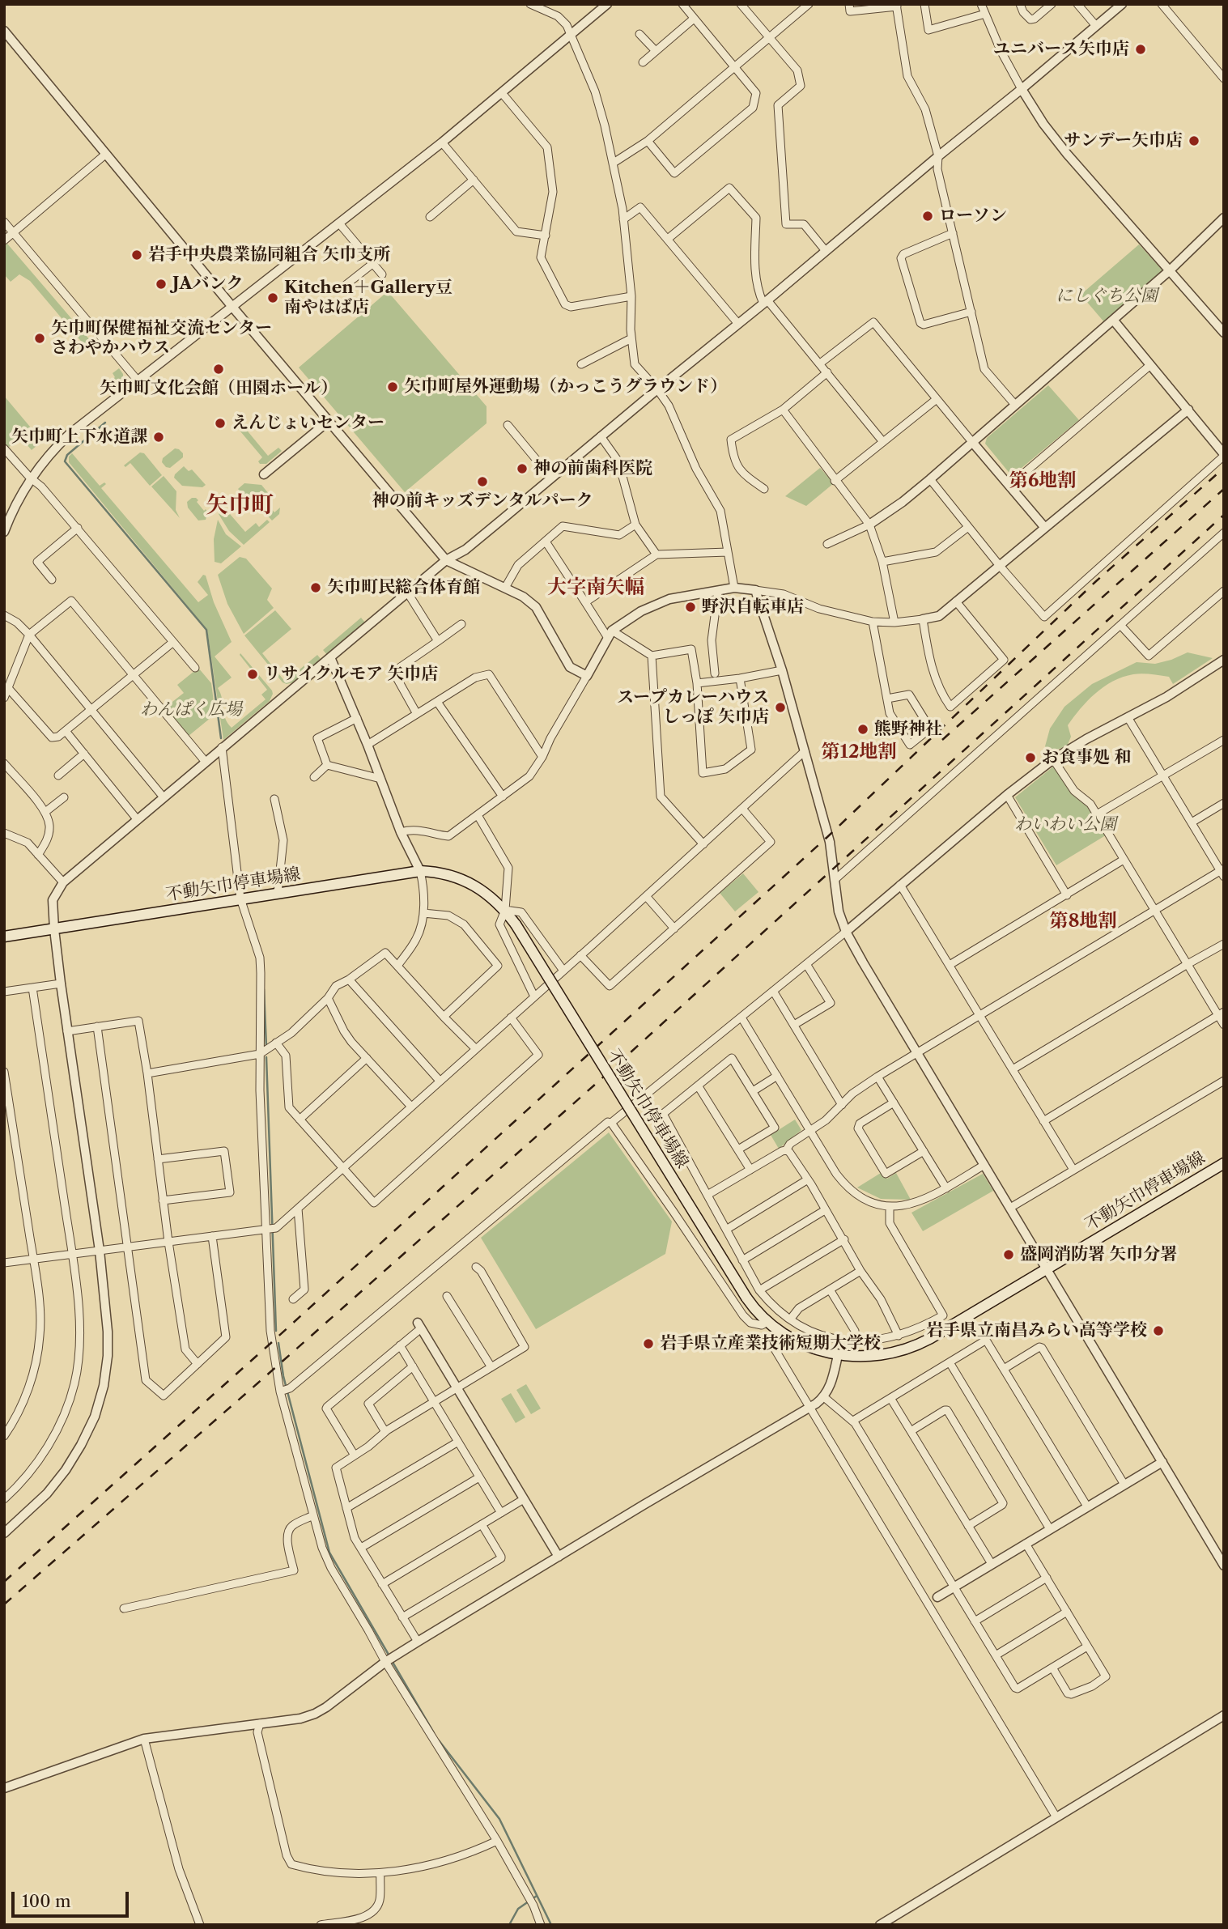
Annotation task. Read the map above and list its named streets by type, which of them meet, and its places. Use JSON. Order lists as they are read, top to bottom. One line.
{"streets":{"main road":["不動矢巾停車場線"]},"districts":["第6地割","矢巾町","大字南矢幅","第12地割","第8地割"],"parks":["にしぐち公園","わんぱく広場","わいわい公園"],"places":["ユニバース矢巾店","サンデー矢巾店","ローソン","岩手中央農業協同組合 矢巾支所","JAバンク","Kitchen＋Gallery豆 南やはば店","矢巾町保健福祉交流センター さわやかハウス","矢巾町文化会館（田園ホール）","矢巾町屋外運動場（かっこうグラウンド）","えんじょいセンター","矢巾町上下水道課","神の前歯科医院","神の前キッズデンタルパーク","矢巾町民総合体育館","野沢自転車店","リサイクルモア 矢巾店","スープカレーハウス しっぽ 矢巾店","熊野神社","お食事処 和","盛岡消防署 矢巾分署","岩手県立南昌みらい高等学校","岩手県立産業技術短期大学校"],"scale_bar":"100 m"}
